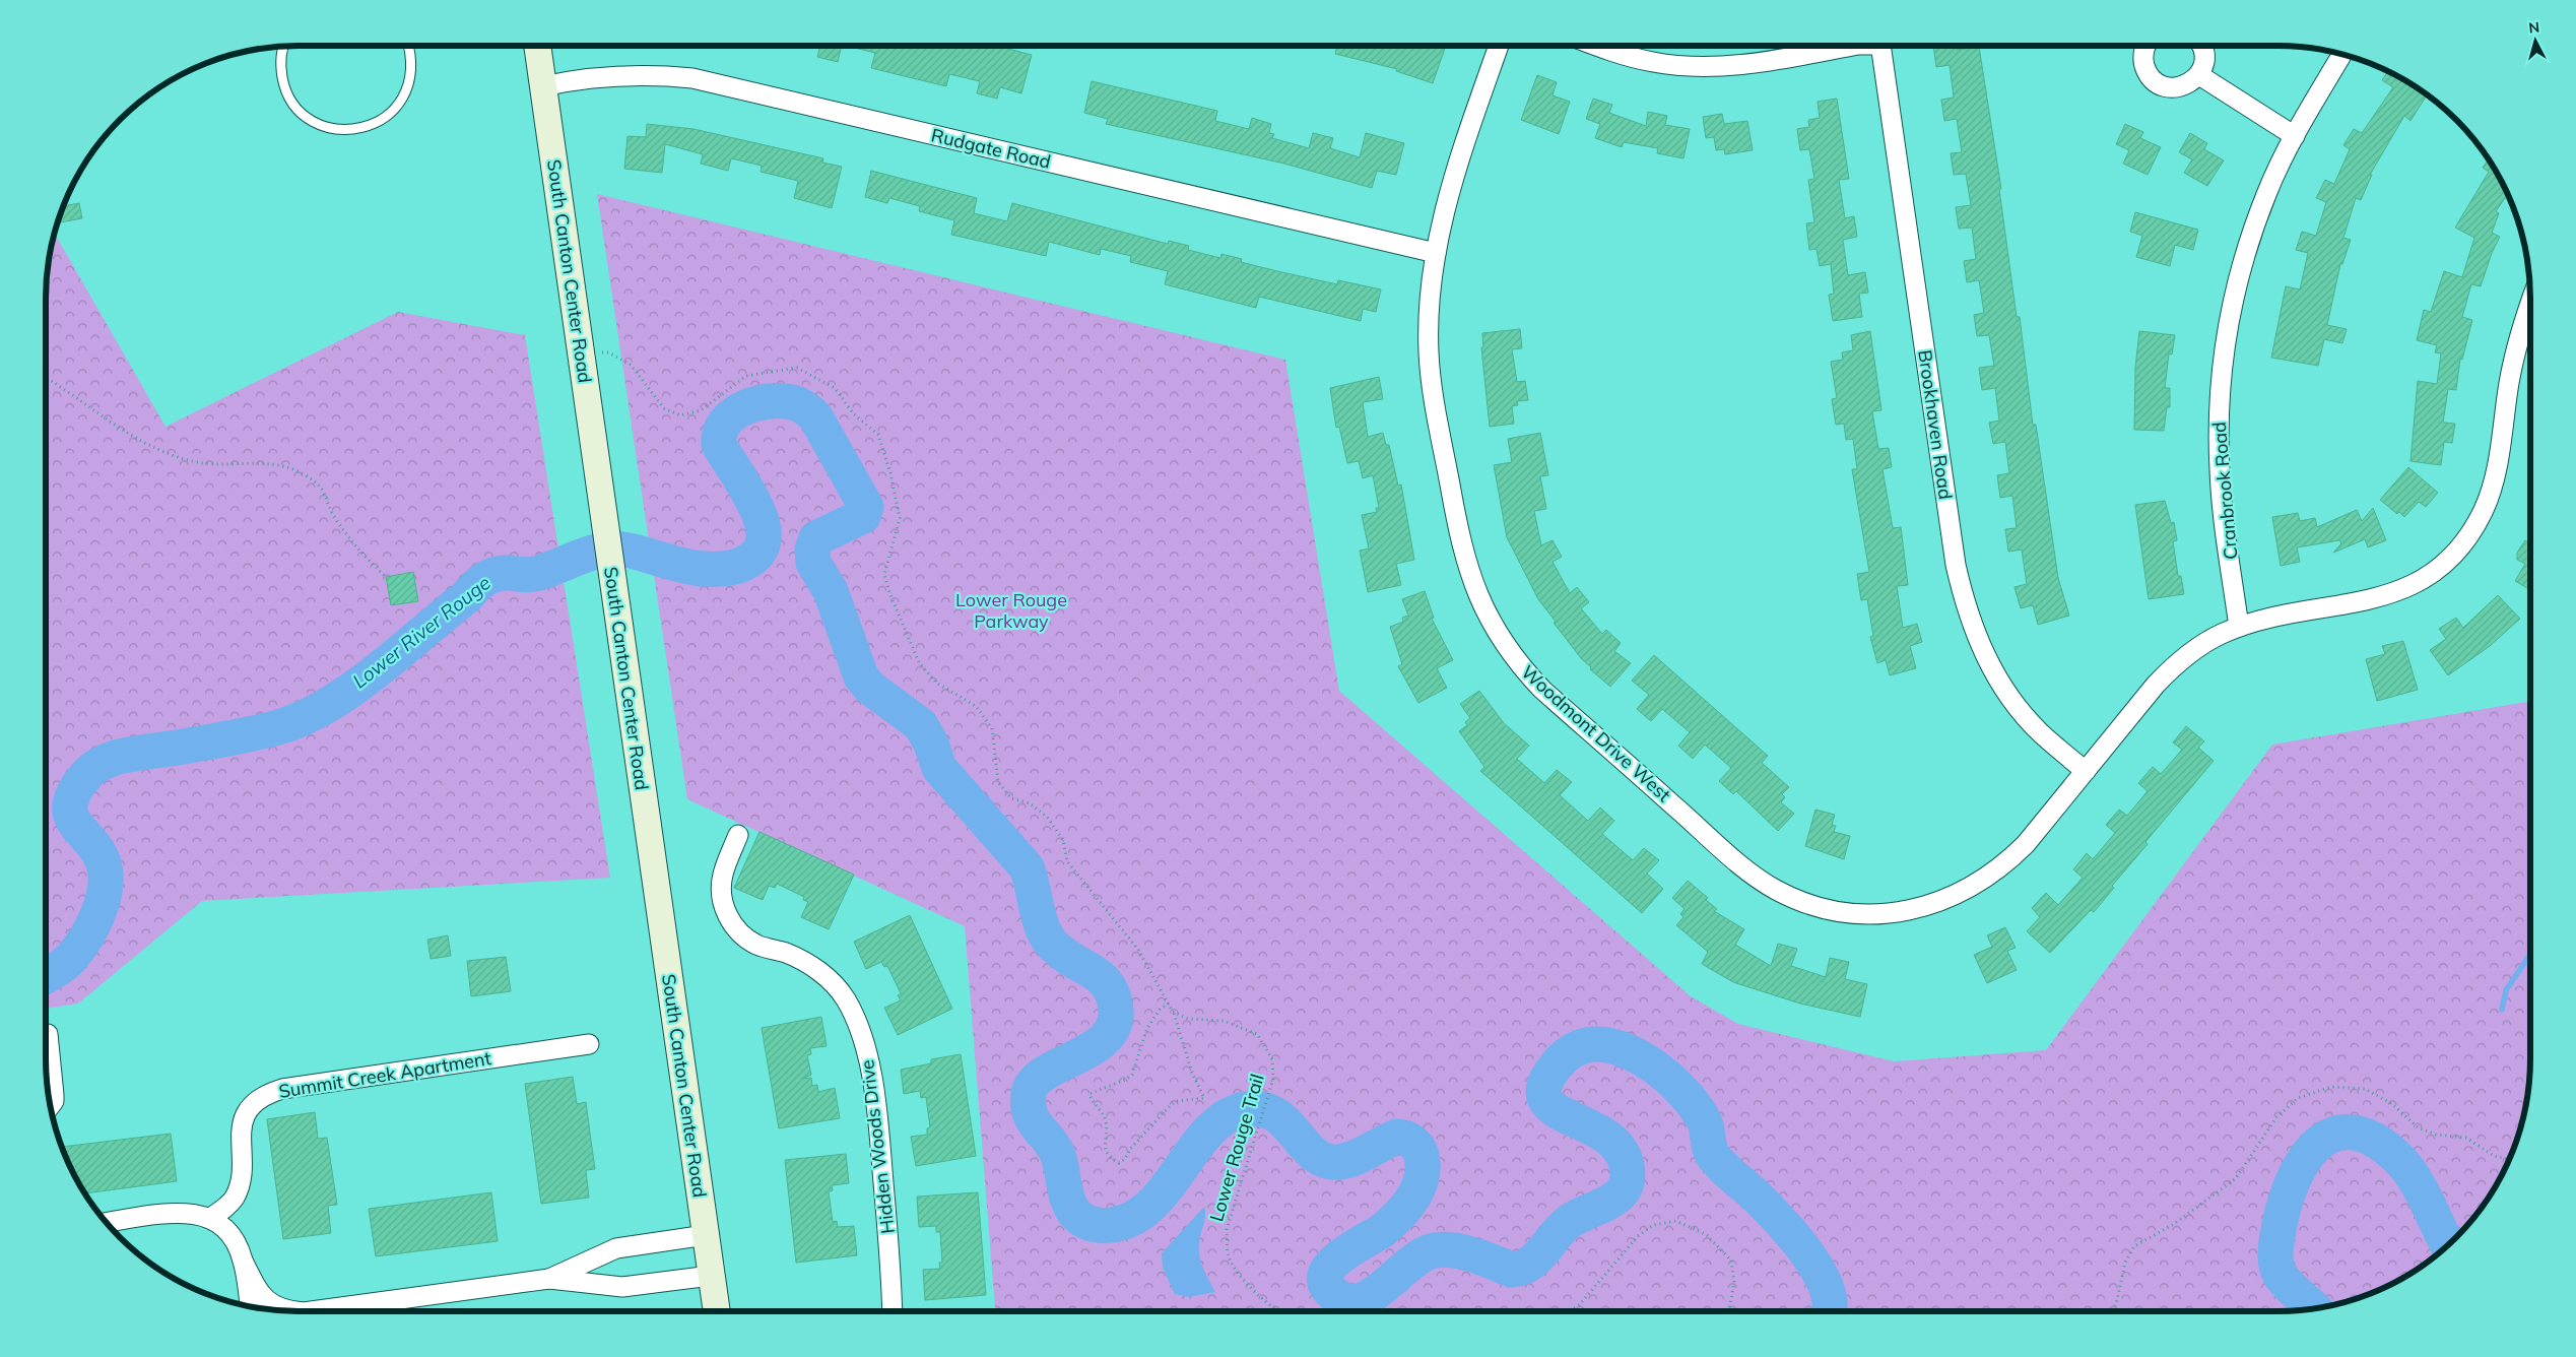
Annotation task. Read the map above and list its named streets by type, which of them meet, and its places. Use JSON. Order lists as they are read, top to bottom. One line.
{"streets":{"main road":["South Canton Center Road"],"street":["Rudgate Road","Brookhaven Road","Cranbrook Road","Woodmont Drive West","Summit Creek Apartment","Hidden Woods Drive"],"path":["Lower Rouge Trail"]},"crossings":[["Rudgate Road","South Canton Center Road"],["Rudgate Road","Woodmont Drive West"],["Brookhaven Road","Woodmont Drive West"],["Cranbrook Road","Woodmont Drive West"]],"water":["Lower River Rouge"],"parks":["Lower Rouge Parkway"],"north":"top"}
